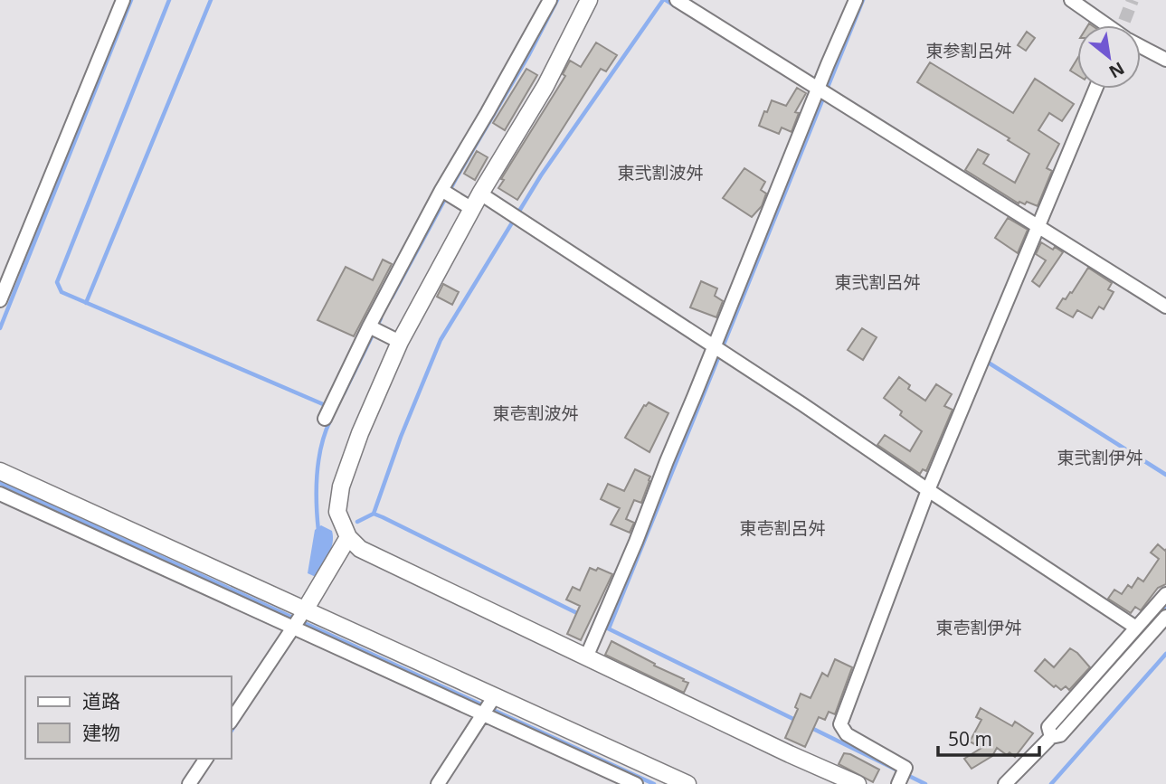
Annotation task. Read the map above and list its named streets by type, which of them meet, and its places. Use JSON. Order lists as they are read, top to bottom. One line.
{"districts":["東参割呂舛","東弐割波舛","東弐割呂舛","東壱割波舛","東弐割伊舛","東壱割呂舛","東壱割伊舛"],"legend":["道路","建物"],"scale_bar":"50 m","north":"bottom right"}
